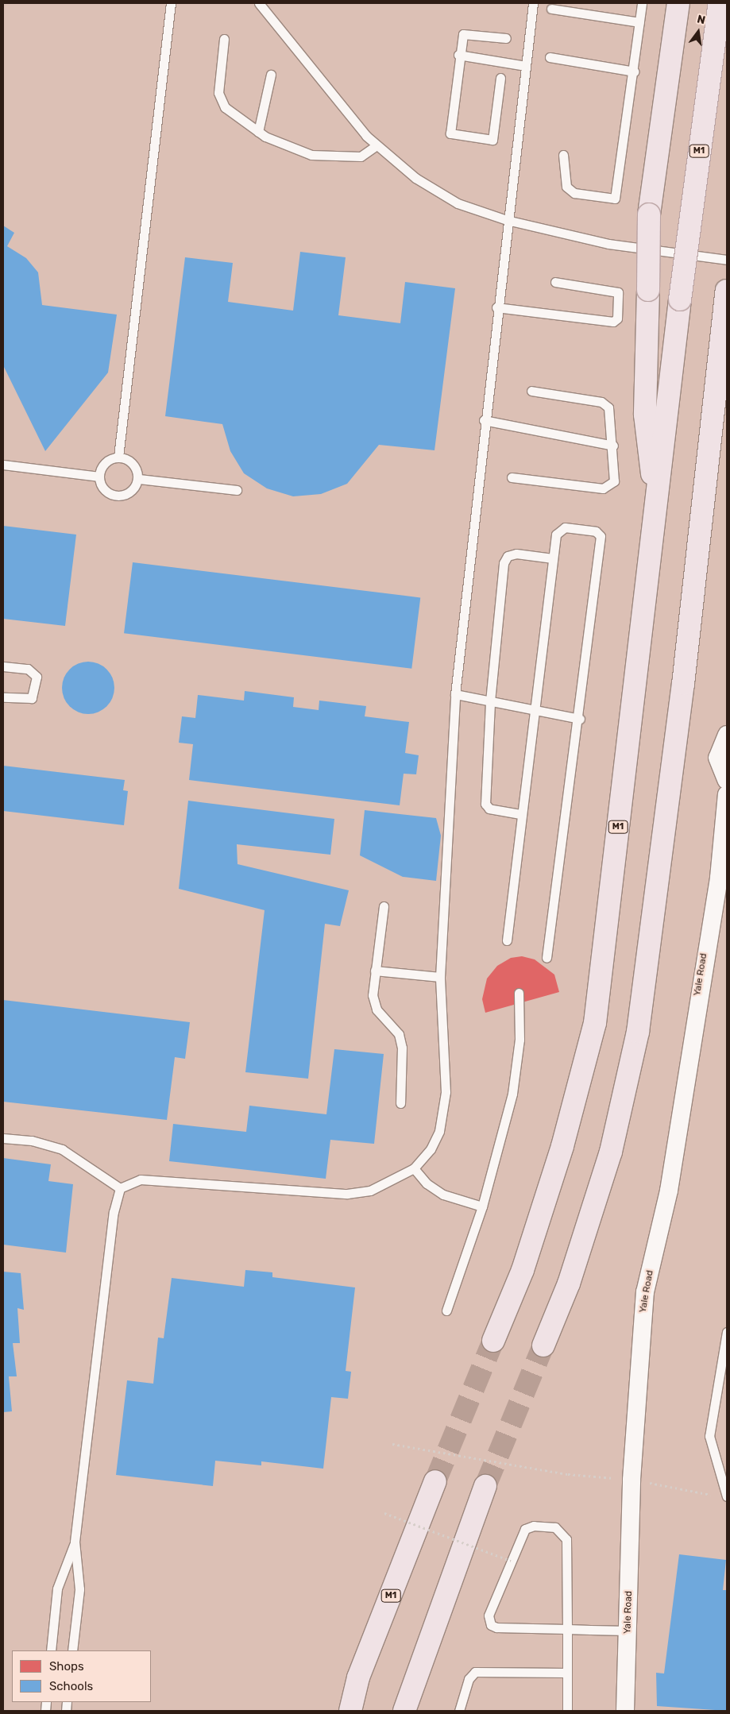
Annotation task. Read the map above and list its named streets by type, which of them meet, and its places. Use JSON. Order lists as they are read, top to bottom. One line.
{"streets":{"highway":["M1"],"street":["Yale Road"]},"legend":["Shops","Schools"],"north":"top"}
